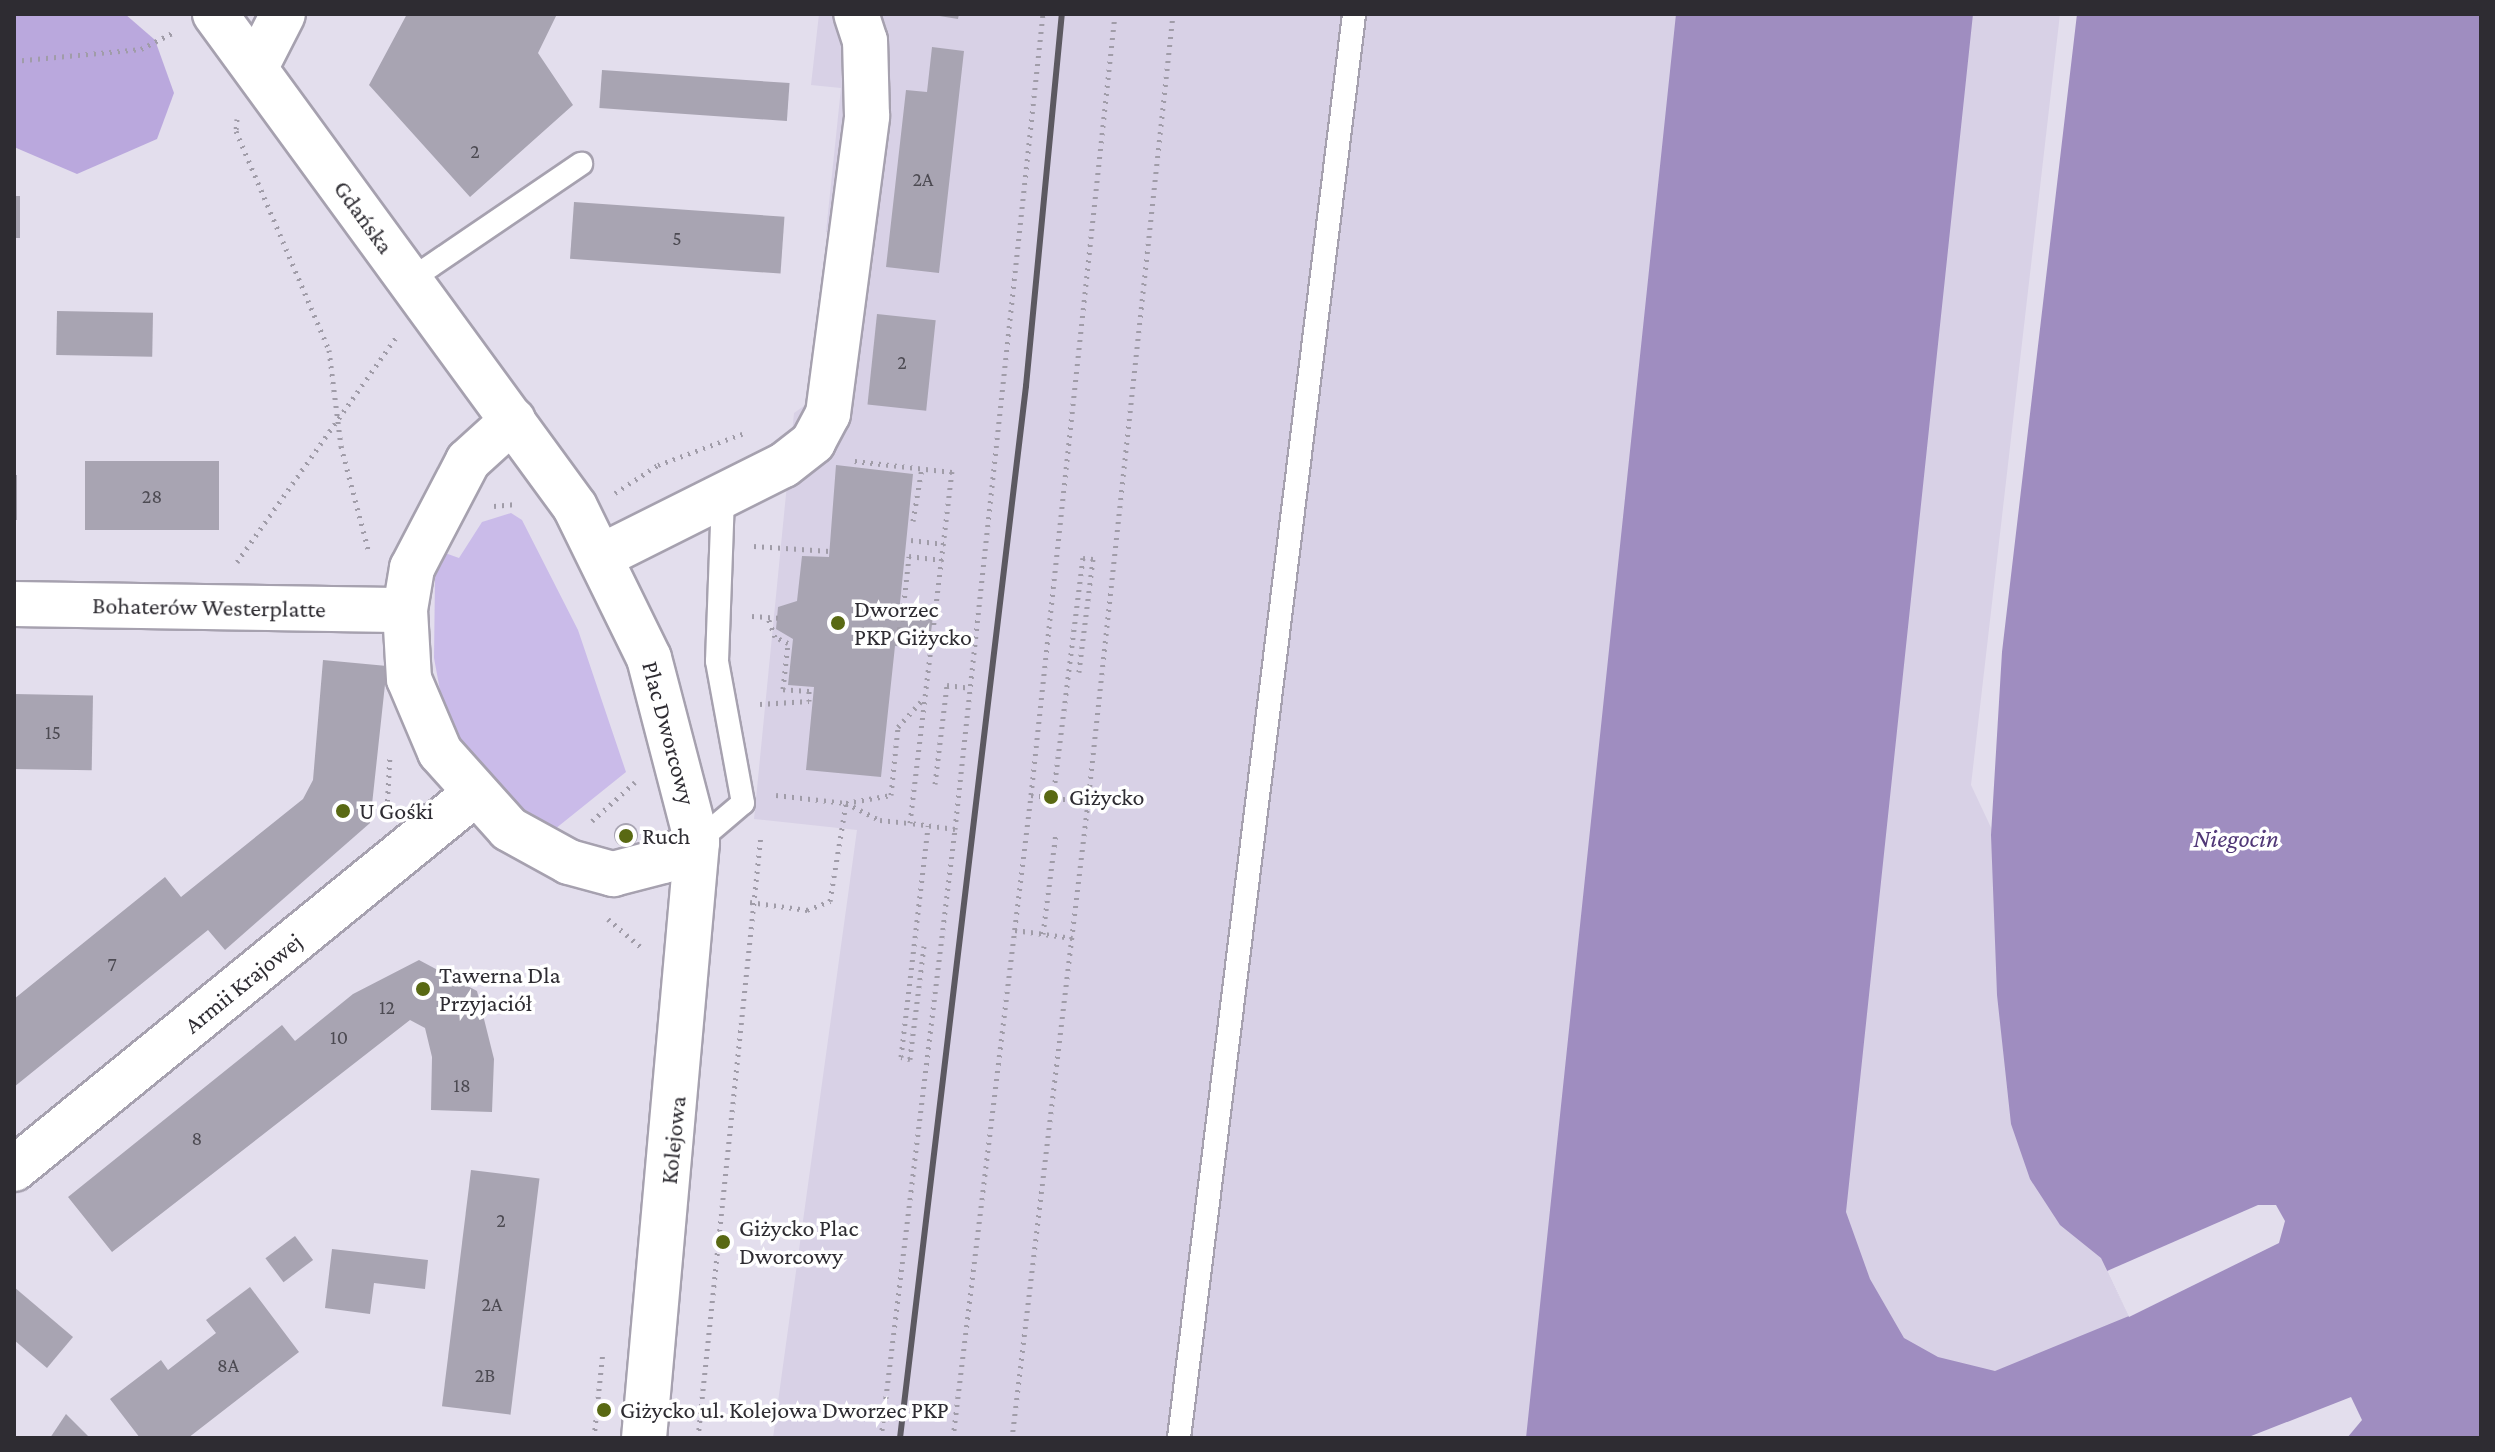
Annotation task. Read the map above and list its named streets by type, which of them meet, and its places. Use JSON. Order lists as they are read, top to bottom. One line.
{"streets":{"street":["Gdańska","Bohaterów Westerplatte","Plac Dworcowy","Armii Krajowej","Kolejowa"]},"crossings":[["Gdańska","Plac Dworcowy"],["Plac Dworcowy","Kolejowa"]],"water":["Niegocin"],"places":["Dworzec PKP Giżycko","Giżycko","U Gośki","Ruch","Tawerna Dla Przyjaciół","Giżycko Plac Dworcowy","Giżycko ul. Kolejowa Dworzec PKP"],"house_numbers":["2","2A","5","2","28","15","7","12","10","18","8","2","2A","8A","2B"]}
